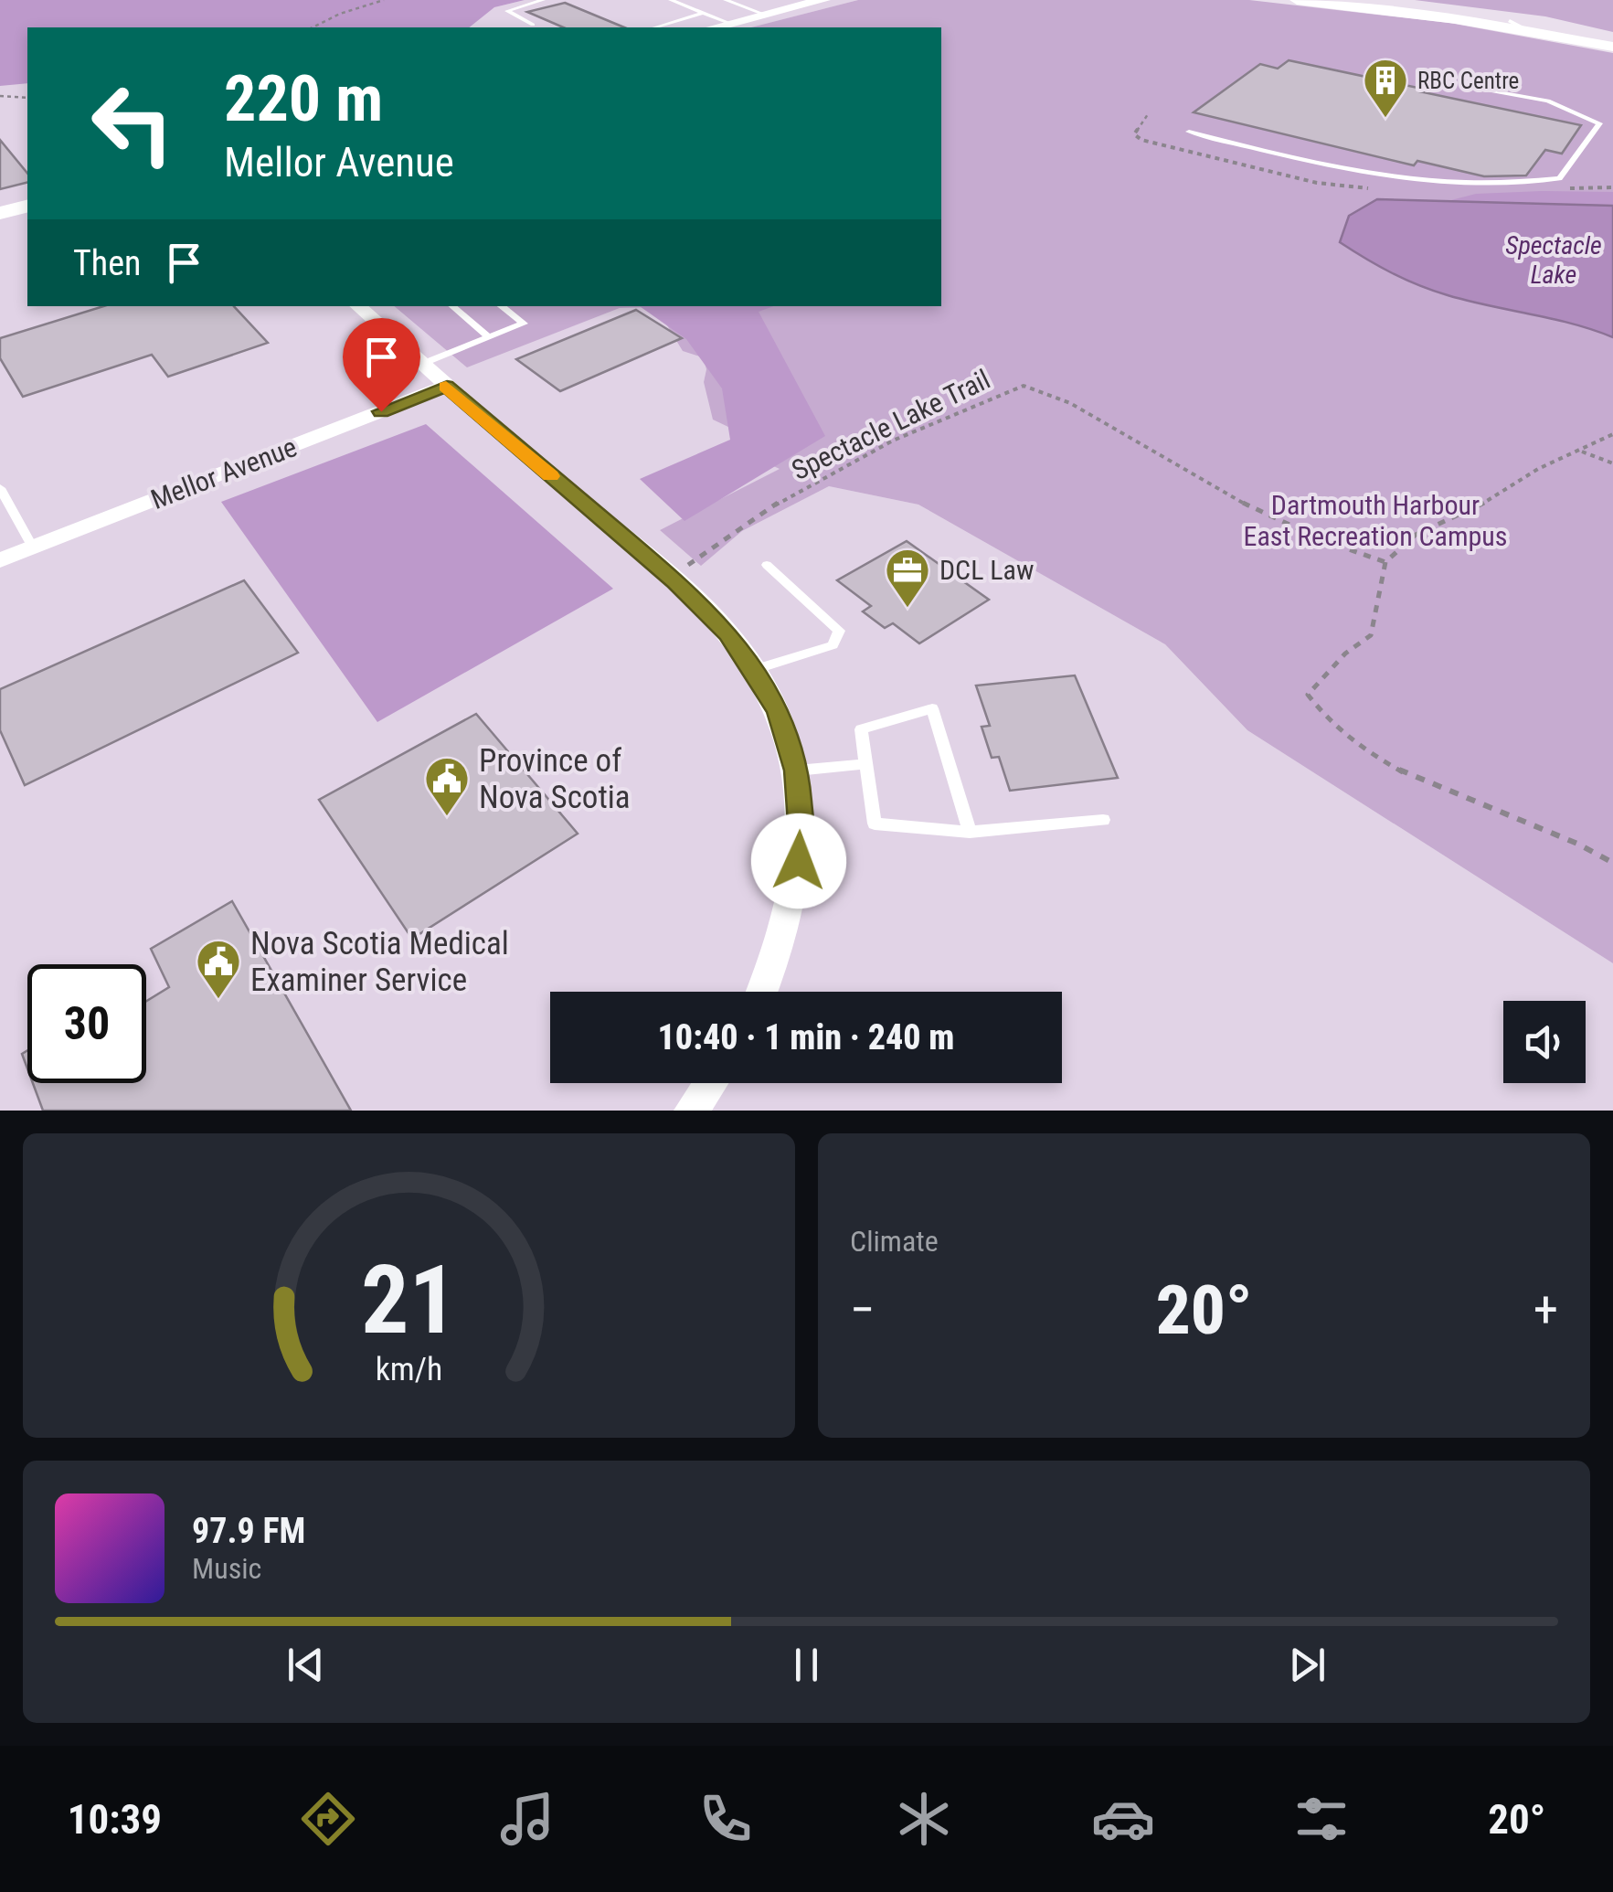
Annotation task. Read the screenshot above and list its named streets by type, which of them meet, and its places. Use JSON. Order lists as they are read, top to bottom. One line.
{"streets":{"street":["Mellor Avenue"],"path":["Spectacle Lake Trail"]},"water":["Spectacle Lake"],"parks":["Dartmouth Harbour East Recreation Campus"],"places":{"building":["RBC Centre"],"office":["DCL Law"],"public building":["Province of Nova Scotia","Nova Scotia Medical Examiner Service"]},"page":{"turn":["220 m","Mellor Avenue"],"then":"Then","limit":"30","trip":"10:40 · 1 min · 240 m","tile":"Climate","heat":["−","20°","+"],"song":["97.9 FM","Music"],"tabs":["10:39","20°"],"gauge":["21","km/h"]}}
